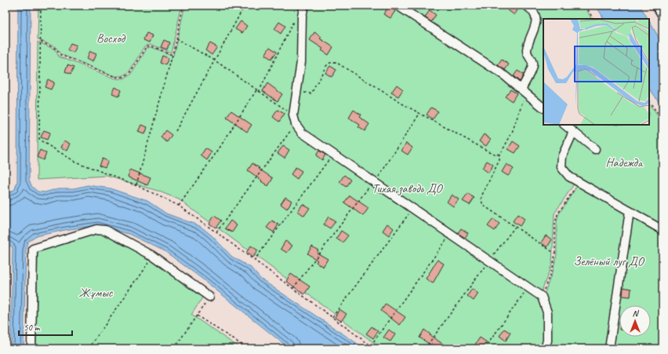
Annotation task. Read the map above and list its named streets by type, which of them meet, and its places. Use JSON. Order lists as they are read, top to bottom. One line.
{"parks":["Восход","Надежда","Тихая заводь ДО","Зелёный луг ДО","Жұмыс"],"scale_bar":"50 m","north":"top"}
